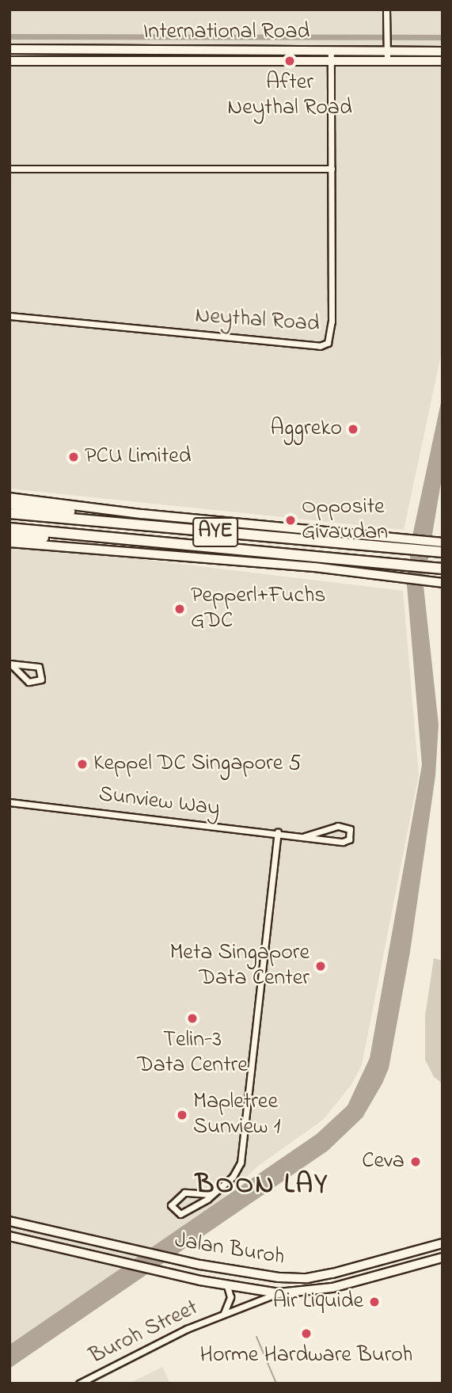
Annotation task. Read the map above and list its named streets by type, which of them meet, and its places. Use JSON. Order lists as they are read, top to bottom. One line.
{"streets":{"highway":["AYE"],"main road":["International Road","Jalan Buroh"],"street":["Neythal Road","Sunview Way","Buroh Street"]},"crossings":[["International Road","Neythal Road"],["Jalan Buroh","Buroh Street"]],"districts":["BOON LAY"],"places":["After Neythal Road","Aggreko","PCU Limited","Opposite Givaudan","Pepperl+Fuchs GDC","Keppel DC Singapore 5","Meta Singapore Data Center","Telin-3 Data Centre","Mapletree Sunview 1","Ceva","Air Liquide","Horme Hardware Buroh"]}
